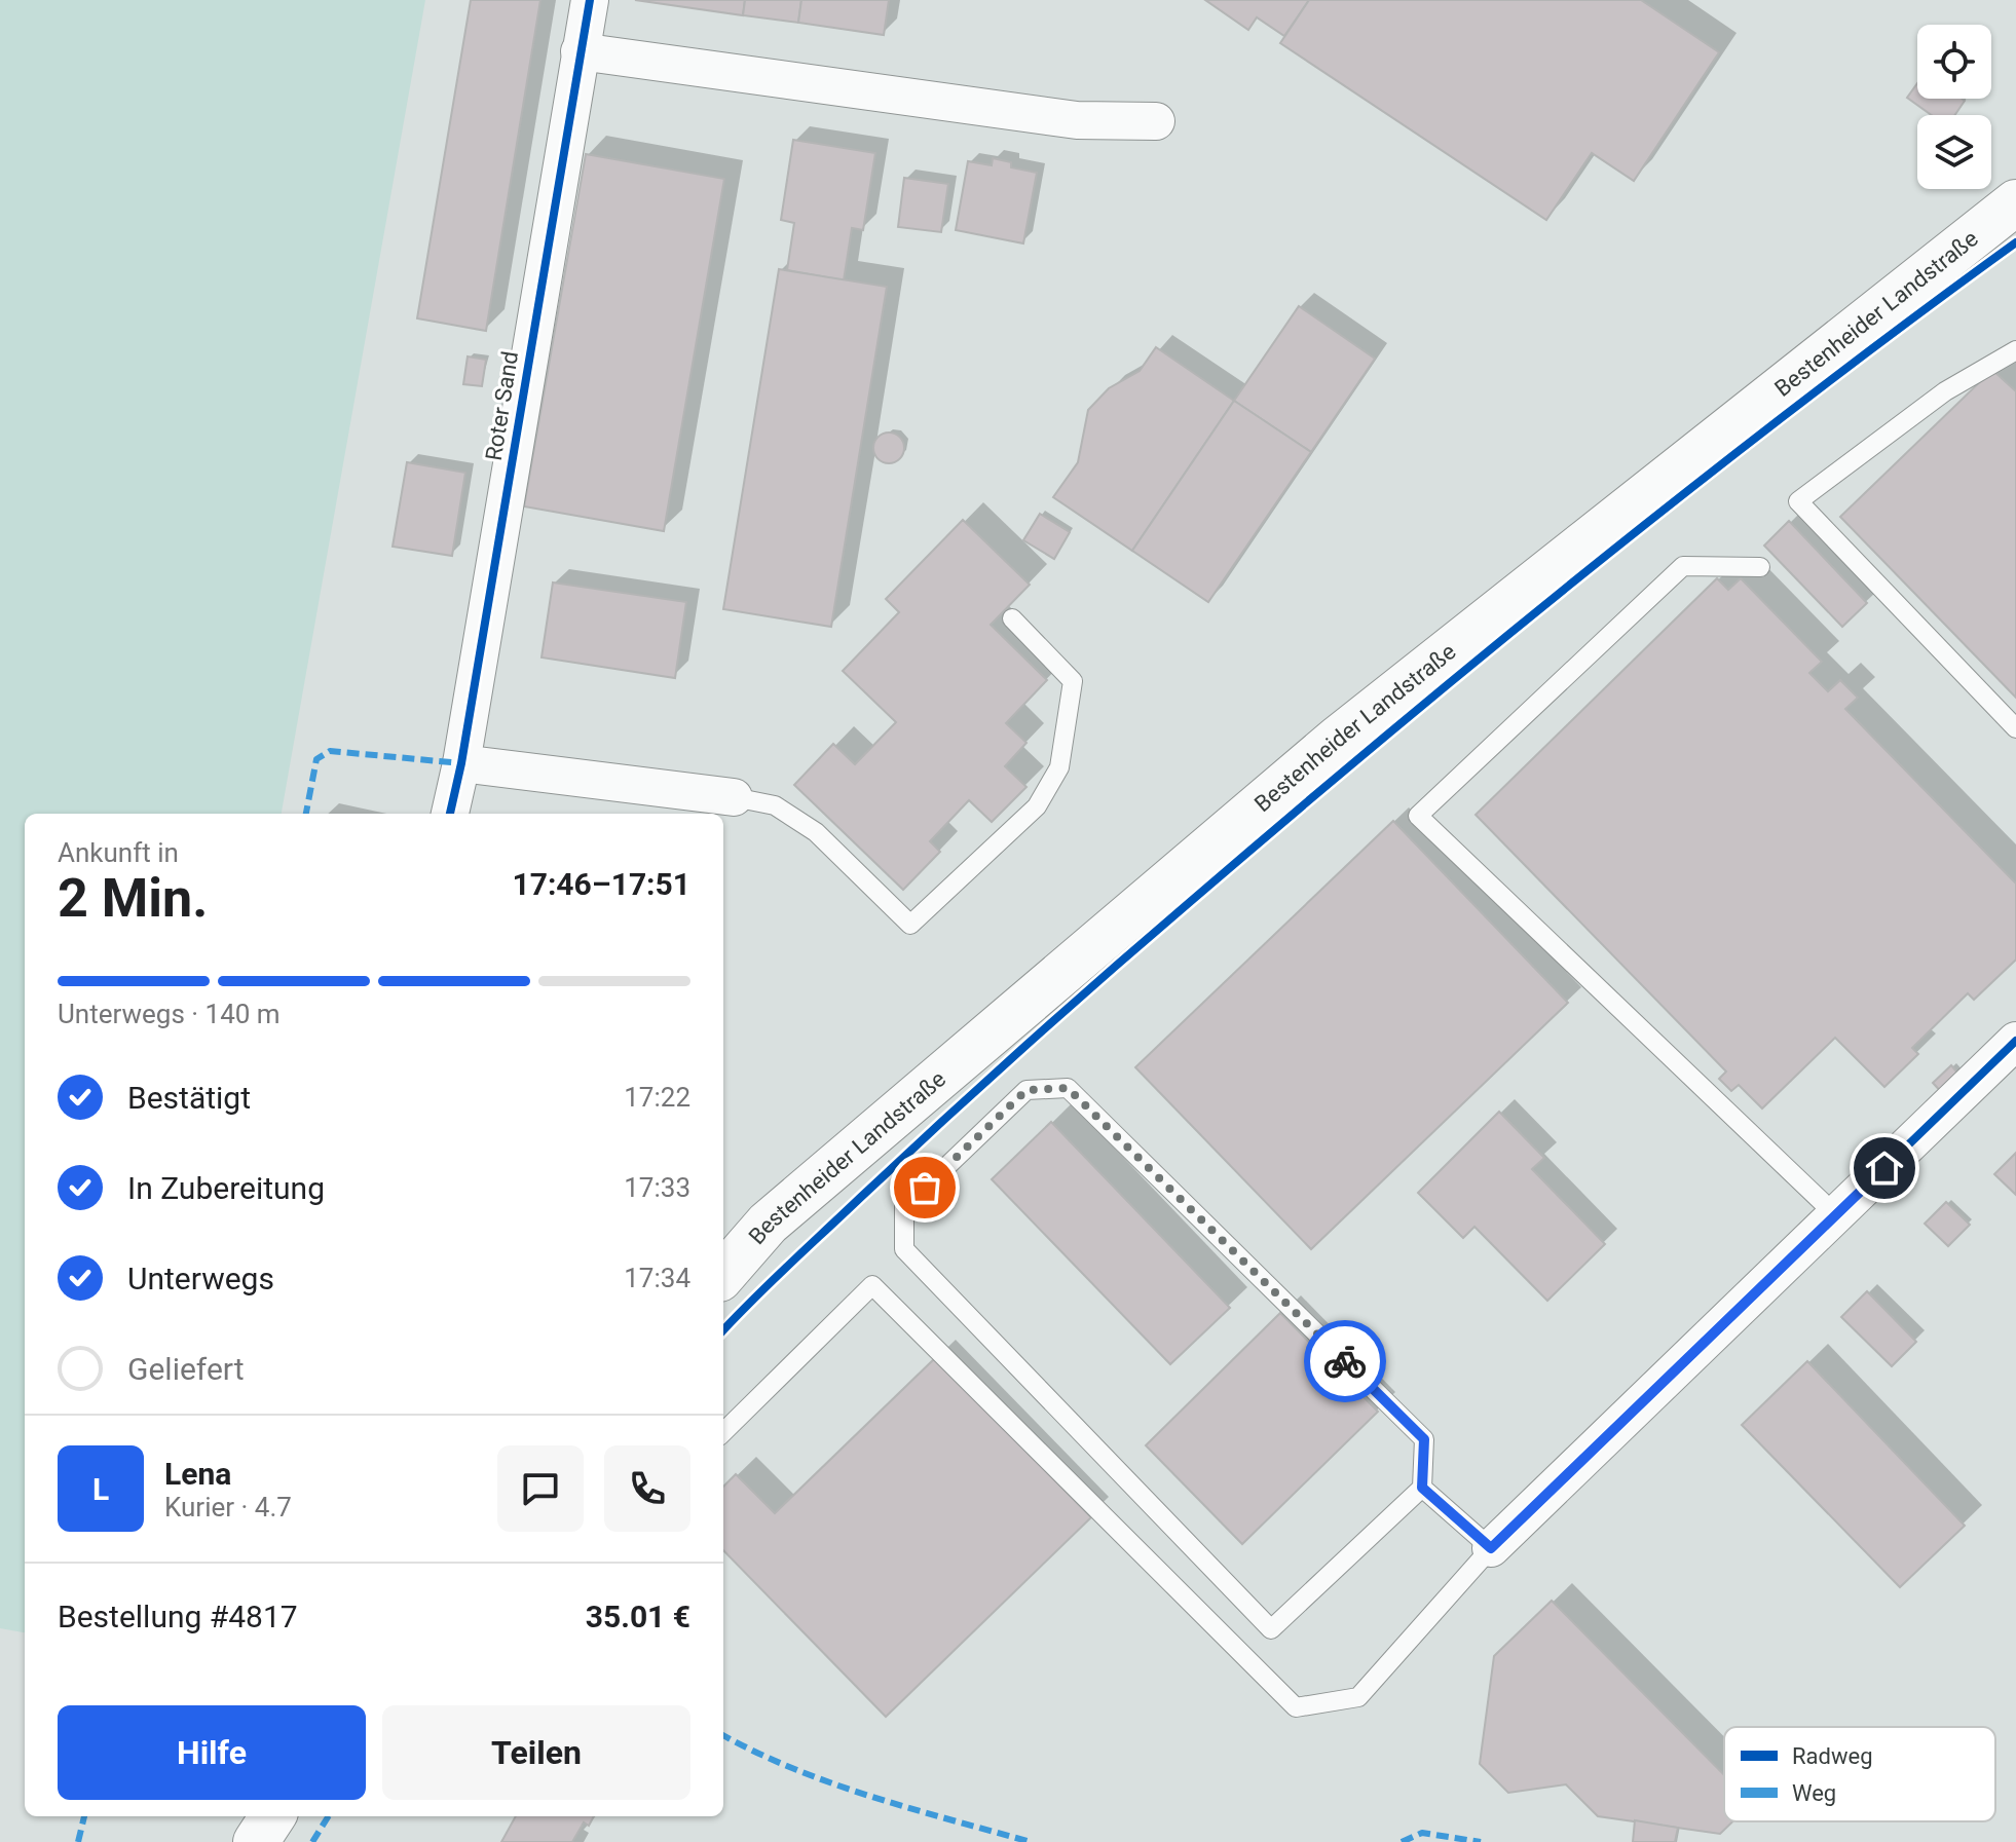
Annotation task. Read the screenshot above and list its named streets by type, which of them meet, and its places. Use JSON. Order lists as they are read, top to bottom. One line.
{"streets":{"main road":["Bestenheider Landstraße"],"street":["Roter Sand"]},"legend":["Radweg","Weg"],"page":{"heading":["2 Min.","Ankunft in","17:46–17:51"],"panel":["Lena","Kurier · 4.7","Bestellung #4817","35.01 €"],"bar":"Unterwegs · 140 m","list":[["Bestätigt","17:22"],["In Zubereitung","17:33"],["Unterwegs","17:34"],"Geliefert"],"round":"L","buttons":["Hilfe","Teilen"]}}
